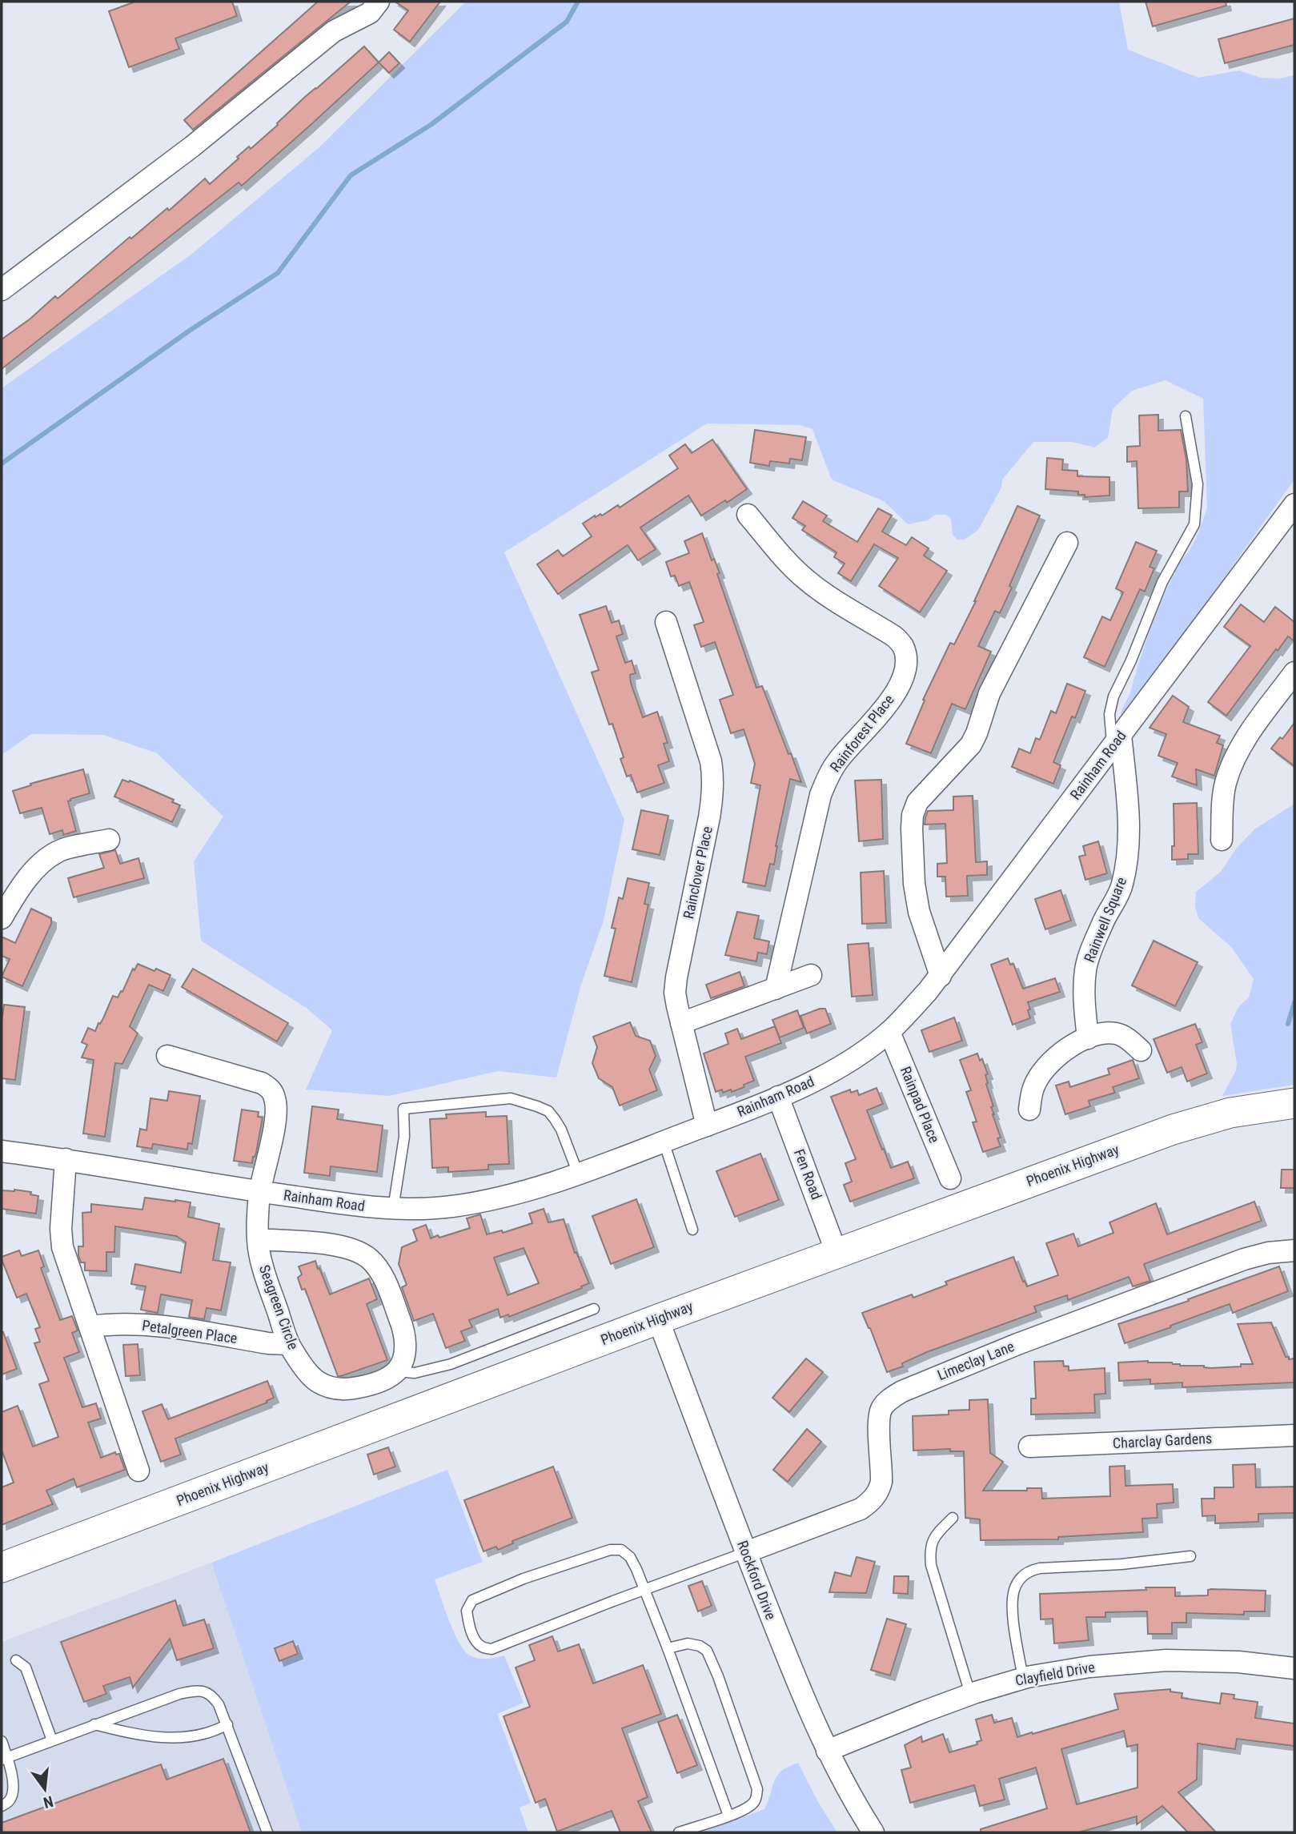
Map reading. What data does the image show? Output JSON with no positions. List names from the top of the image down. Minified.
{"streets":{"main road":["Phoenix Highway"],"street":["Rainforest Place","Rainham Road","Rainclover Place","Rainwell Square","Rainpad Place","Fen Road","Seagreen Circle","Petalgreen Place","Limeclay Lane","Charclay Gardens","Rockford Drive","Clayfield Drive"]},"crossings":[["Rainham Road","Rainclover Place"],["Rainham Road","Rainwell Square"],["Rainham Road","Rainpad Place"],["Rainham Road","Fen Road"],["Rainham Road","Seagreen Circle"],["Phoenix Highway","Fen Road"],["Phoenix Highway","Rockford Drive"],["Seagreen Circle","Petalgreen Place"],["Limeclay Lane","Rockford Drive"],["Rockford Drive","Clayfield Drive"]],"north":"bottom"}
